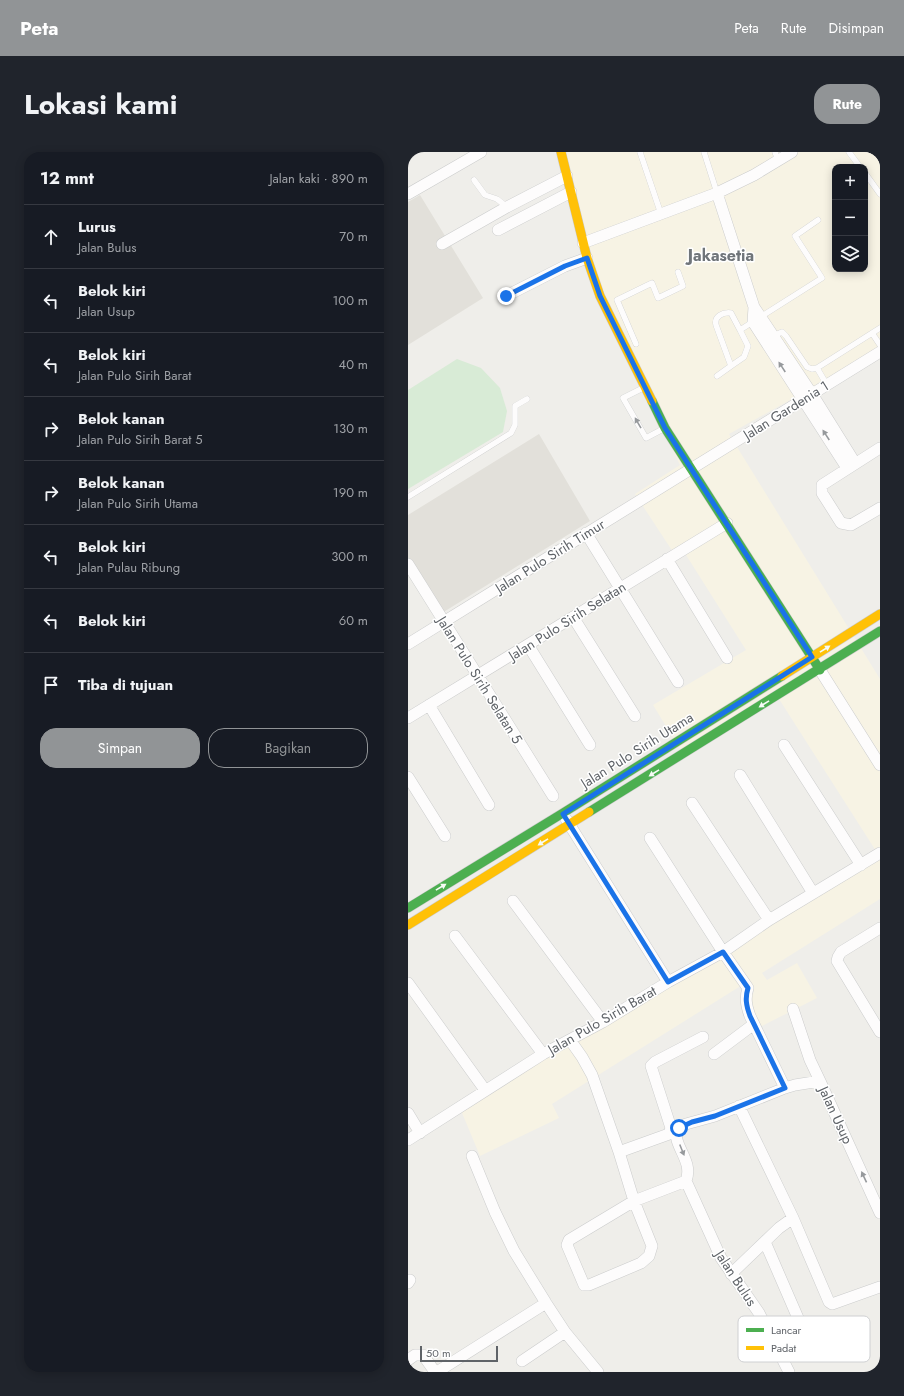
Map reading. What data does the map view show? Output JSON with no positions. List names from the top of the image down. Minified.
{"streets":{"main road":["Jalan Pulo Sirih Utama"],"street":["Jalan Gardenia 1","Jalan Pulo Sirih Timur","Jalan Pulo Sirih Selatan","Jalan Pulo Sirih Selatan 5","Jalan Pulo Sirih Barat","Jalan Usup","Jalan Bulus"]},"crossings":[["Jalan Gardenia 1","Jalan Pulo Sirih Timur"],["Jalan Pulo Sirih Timur","Jalan Pulo Sirih Selatan 5"],["Jalan Pulo Sirih Selatan","Jalan Pulo Sirih Selatan 5"],["Jalan Usup","Jalan Bulus"]],"districts":["Jakasetia"],"legend":["Lancar","Padat"],"scale_bar":"50 m","page":{"header":"Peta","nav":["Peta","Rute","Disimpan"],"title":"Lokasi kami","buttons":["Rute",["Simpan","Bagikan"]],"heading":["12 mnt","Jalan kaki · 890 m"],"map_buttons":["+","−"],"list":[["Lurus","Jalan Bulus","70 m"],["Belok kiri","Jalan Usup","100 m"],["Belok kiri","Jalan Pulo Sirih Barat","40 m"],["Belok kanan","Jalan Pulo Sirih Barat 5","130 m"],["Belok kanan","Jalan Pulo Sirih Utama","190 m"],["Belok kiri","Jalan Pulau Ribung","300 m"],["Belok kiri","60 m"],"Tiba di tujuan"],"scale":"50 m"}}
